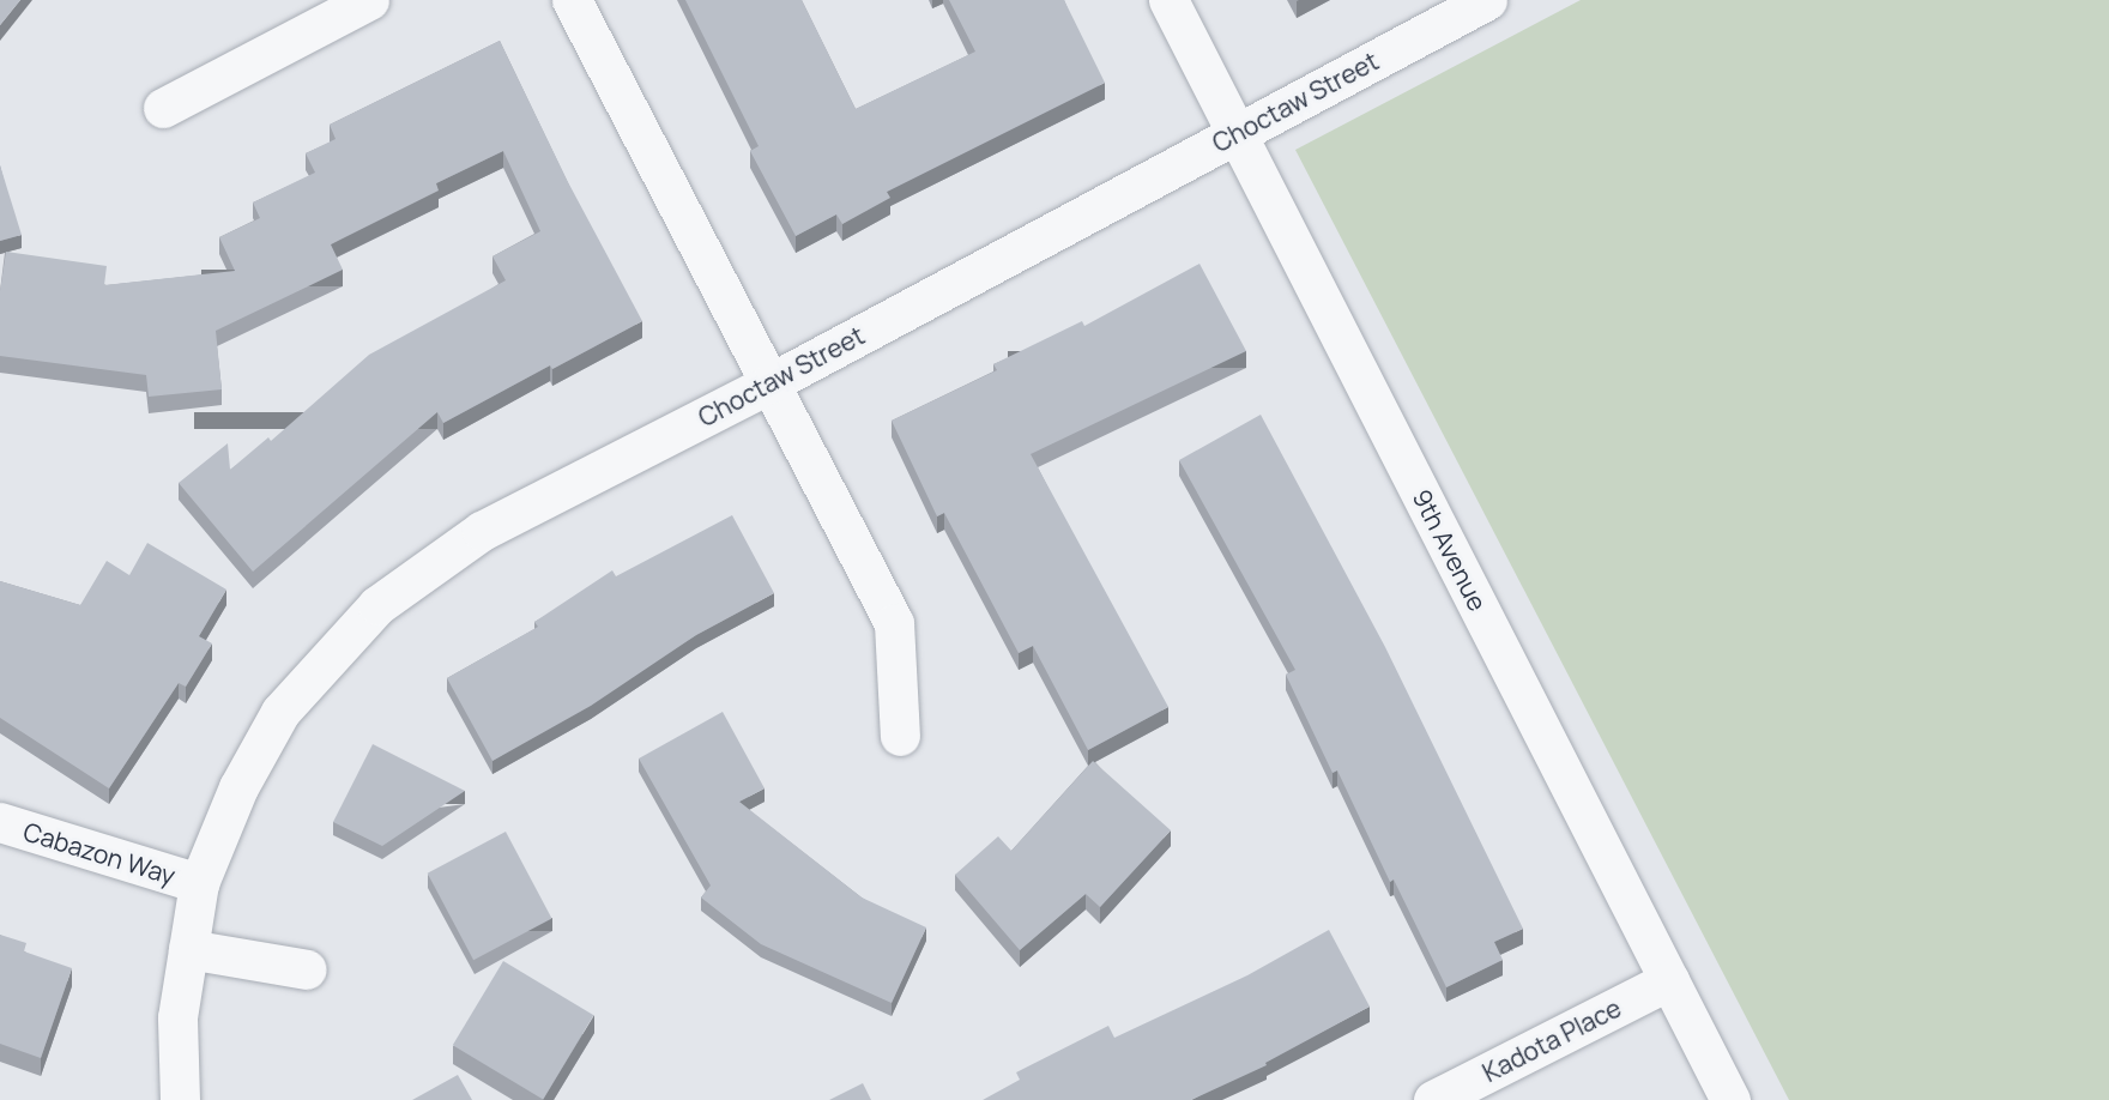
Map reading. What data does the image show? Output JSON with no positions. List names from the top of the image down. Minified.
{"streets":{"street":["Choctaw Street","9th Avenue","Cabazon Way","Kadota Place"]},"crossings":[["Choctaw Street","9th Avenue"],["Choctaw Street","Cabazon Way"],["9th Avenue","Kadota Place"]]}
